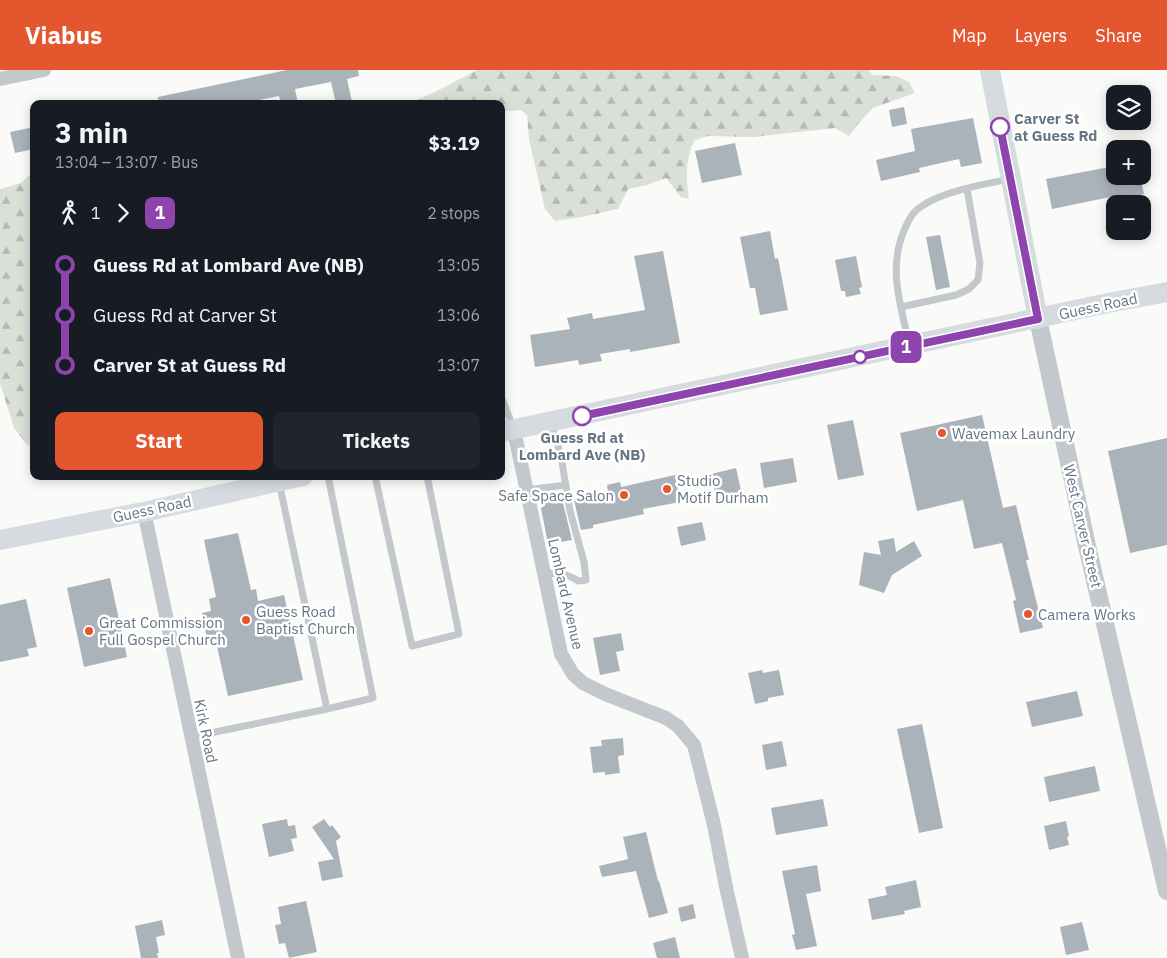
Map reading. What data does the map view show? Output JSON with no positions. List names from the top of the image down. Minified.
{"streets":{"main road":["Guess Road","West Carver Street"],"street":["Lombard Avenue","Kirk Road"]},"crossings":[["Guess Road","West Carver Street"],["Guess Road","Lombard Avenue"],["Guess Road","Kirk Road"]],"places":["Carver St at Guess Rd","Guess Rd at Lombard Ave (NB)","Wavemax Laundry","Studio Motif Durham","Safe Space Salon","Camera Works","Guess Road Baptist Church","Great Commission Full Gospel Church"],"lines":["bus line 1"],"page":{"header":"Viabus","nav":["Map","Layers","Share"],"on_map":"1","map_buttons":["+","−"],"heading":["3 min","13:04 – 13:07 · Bus","$3.19"],"legs":["1","1","2 stops"],"list":[{"name":"Guess Rd at Lombard Ave (NB)","value":"13:05"},{"name":"Guess Rd at Carver St","value":"13:06"},{"name":"Carver St at Guess Rd","value":"13:07"}],"buttons":["Start","Tickets"]}}
